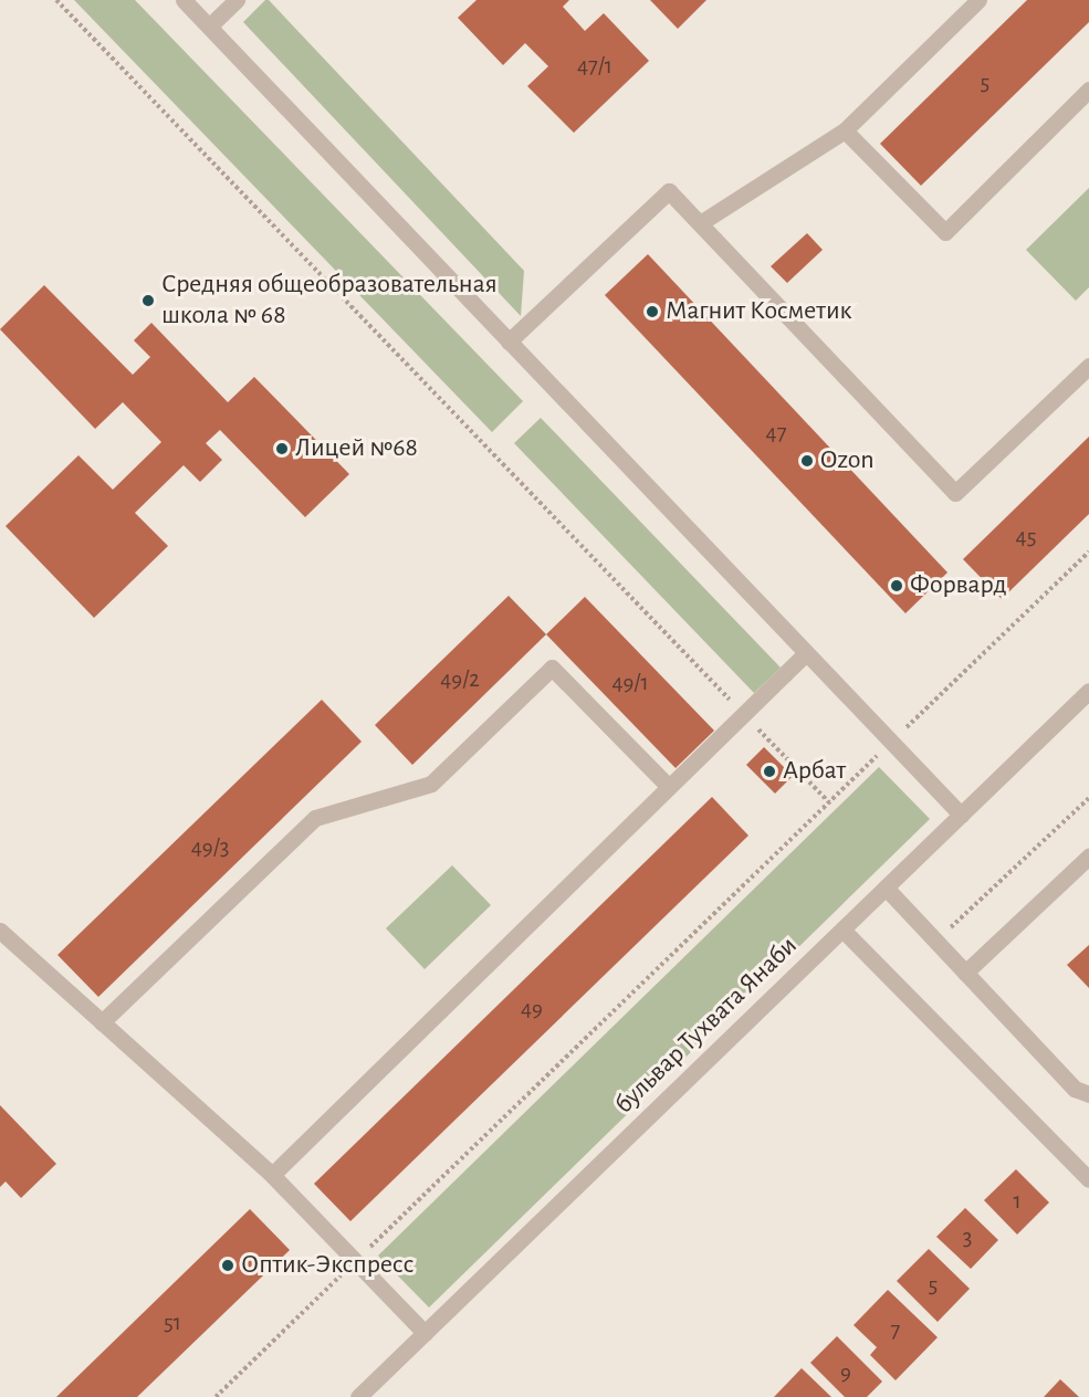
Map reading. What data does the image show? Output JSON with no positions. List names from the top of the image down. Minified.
{"streets":{"street":["бульвар Тухвата Янаби"]},"places":["Средняя общеобразовательная школа № 68","Магнит Косметик","Лицей №68","Ozon","Форвард","Арбат","Оптик-Экспресс"],"house_numbers":["47/1","5","47","45","49/2","49/1","49/3","49","1","3","5","51","7","9"]}
